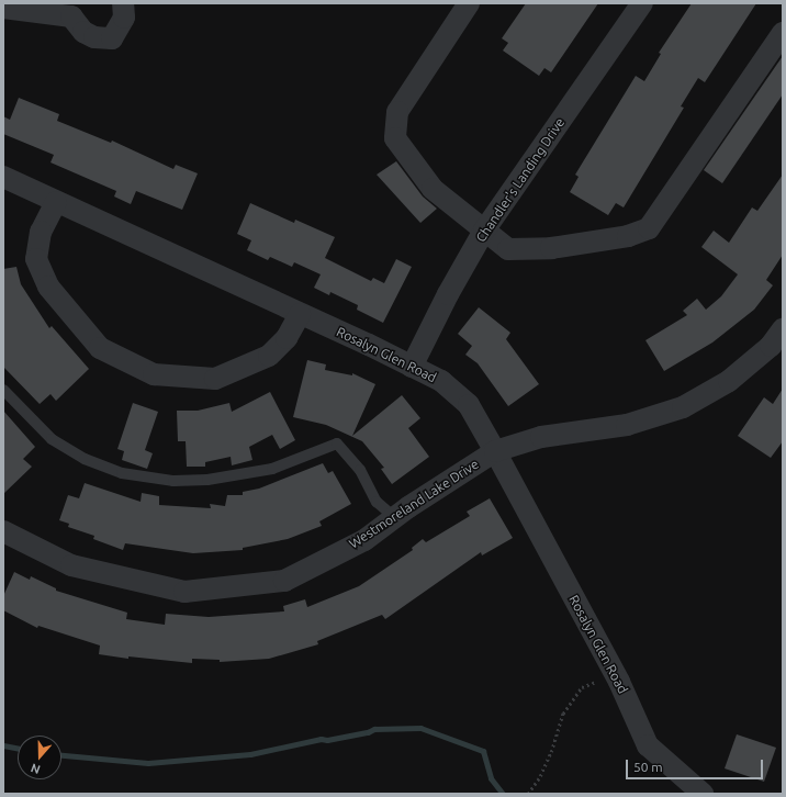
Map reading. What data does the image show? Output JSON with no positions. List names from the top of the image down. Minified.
{"streets":{"street":["Chandler's Landing Drive","Rosalyn Glen Road","Westmoreland Lake Drive"]},"crossings":[["Chandler's Landing Drive","Rosalyn Glen Road"],["Rosalyn Glen Road","Westmoreland Lake Drive"]],"scale_bar":"50 m","north":"bottom"}
